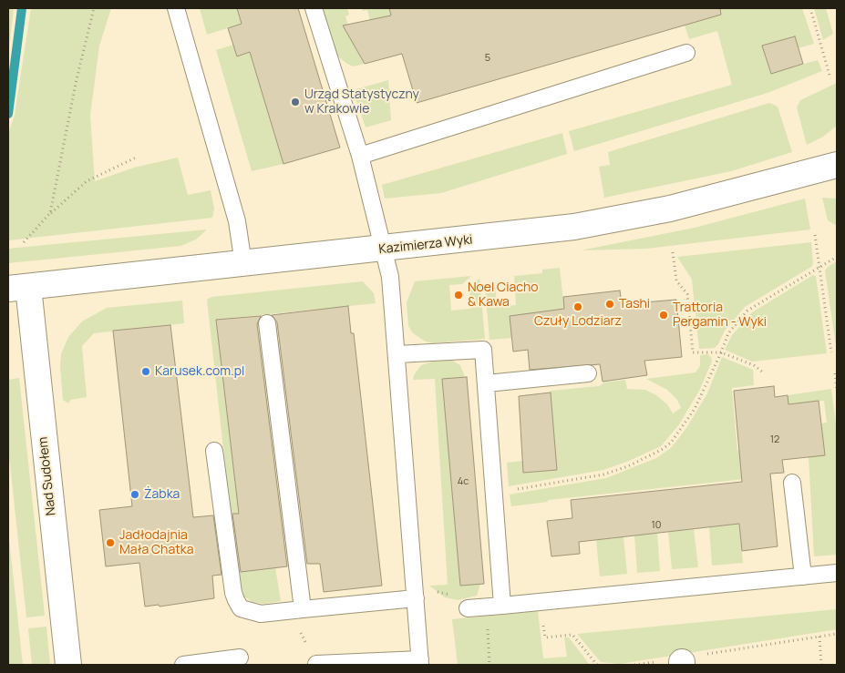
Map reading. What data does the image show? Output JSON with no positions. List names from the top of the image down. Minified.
{"streets":{"street":["Kazimierza Wyki","Nad Sudołem"]},"crossings":[["Kazimierza Wyki","Nad Sudołem"]],"places":["Urząd Statystyczny w Krakowie","Noel Ciacho & Kawa","Tashi","Czuły Lodziarz","Trattoria Pergamin - Wyki","Karusek.com.pl","Żabka","Jadłodajnia Mała Chatka"],"house_numbers":["5","12","4c","10"]}
